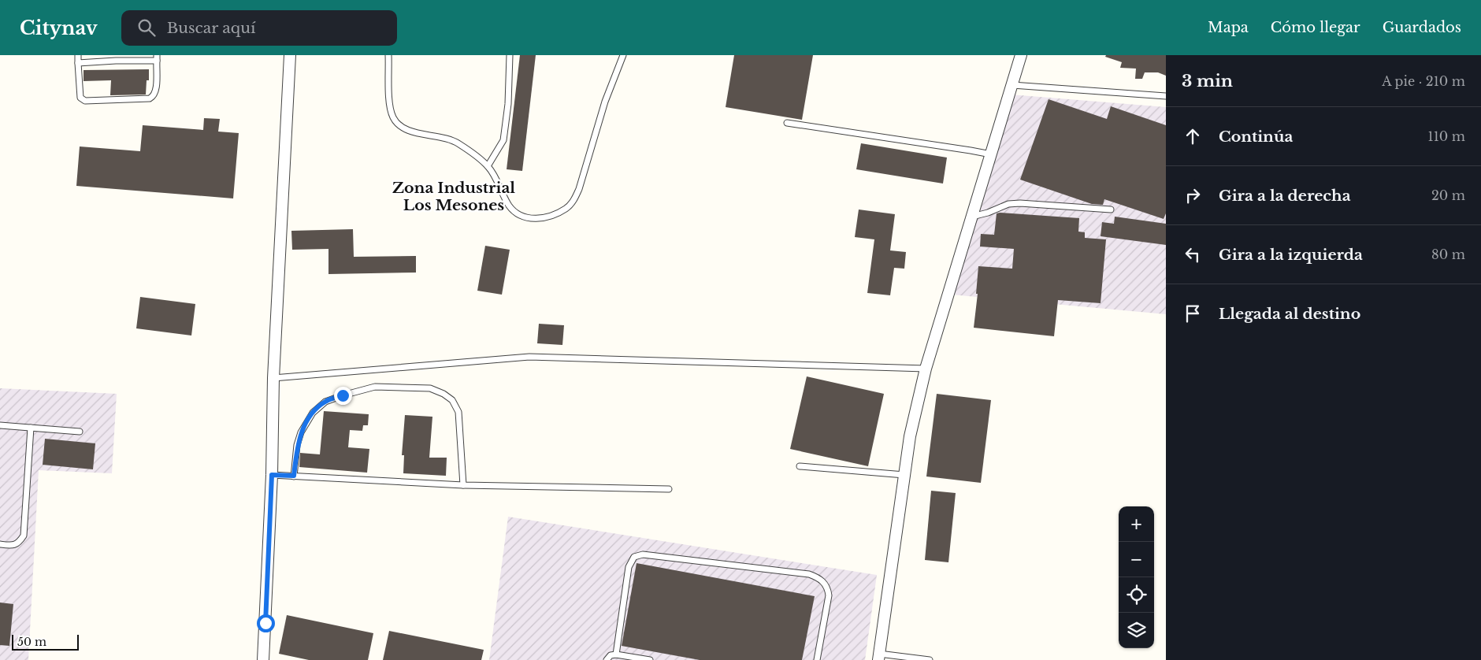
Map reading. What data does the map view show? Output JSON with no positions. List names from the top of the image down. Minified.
{"districts":["Zona Industrial Los Mesones"],"scale_bar":"50 m","page":{"header":"Citynav","search":"Buscar aquí","nav":["Mapa","Cómo llegar","Guardados"],"heading":["3 min","A pie · 210 m"],"list":[["Continúa","110 m"],["Gira a la derecha","20 m"],["Gira a la izquierda","80 m"],"Llegada al destino"],"map_buttons":["+","−"],"scale":"50 m"}}
